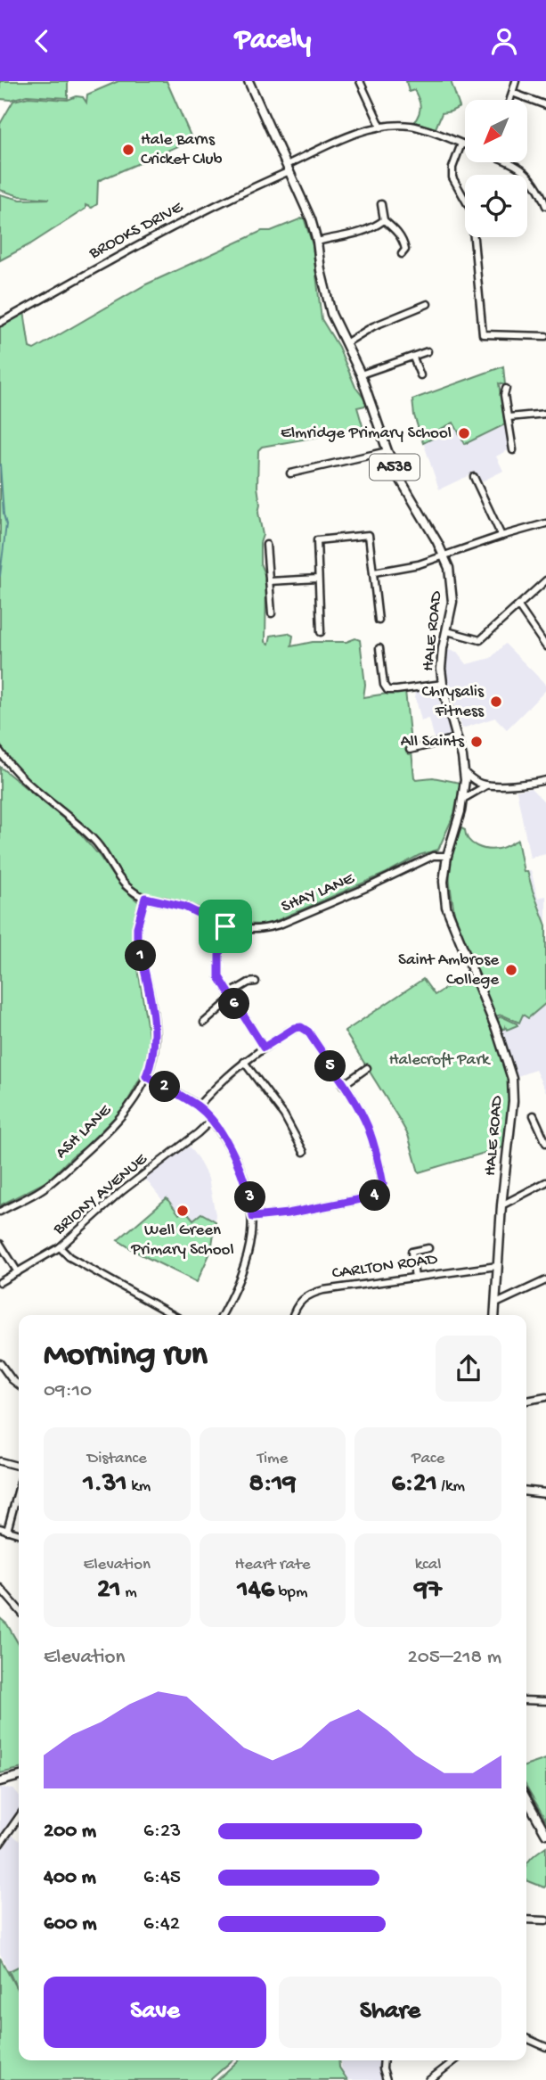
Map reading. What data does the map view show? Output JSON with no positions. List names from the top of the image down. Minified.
{"streets":{"main road":["A538","HALE ROAD"],"street":["BROOKS DRIVE","SHAY LANE","ASH LANE","BRIONY AVENUE","CARLTON ROAD"]},"crossings":[["BROOKS DRIVE","HALE ROAD"],["HALE ROAD","SHAY LANE"],["HALE ROAD","CARLTON ROAD"],["SHAY LANE","ASH LANE"]],"parks":["Halecroft Park"],"places":["Hale Barns Cricket Club","Elmridge Primary School","Chrysalis Fitness","All Saints","Saint Ambrose College","Well Green Primary School"],"north":"bottom left","page":{"header":"Pacely","pins":["1","6","5","2","4","3"],"heading":["Morning run","09:10"],"stats":[["Distance","1.31 km"],["Time","8:19"],["Pace","6:21 /km"],["Elevation","21 m"],["Heart rate","146 bpm"],["kcal","97"]],"chart":["Elevation","205–218 m"],"list":[{"name":"200 m","note":"6:23"},{"name":"400 m","note":"6:45"},{"name":"600 m","note":"6:42"}],"buttons":["Save","Share"]}}
